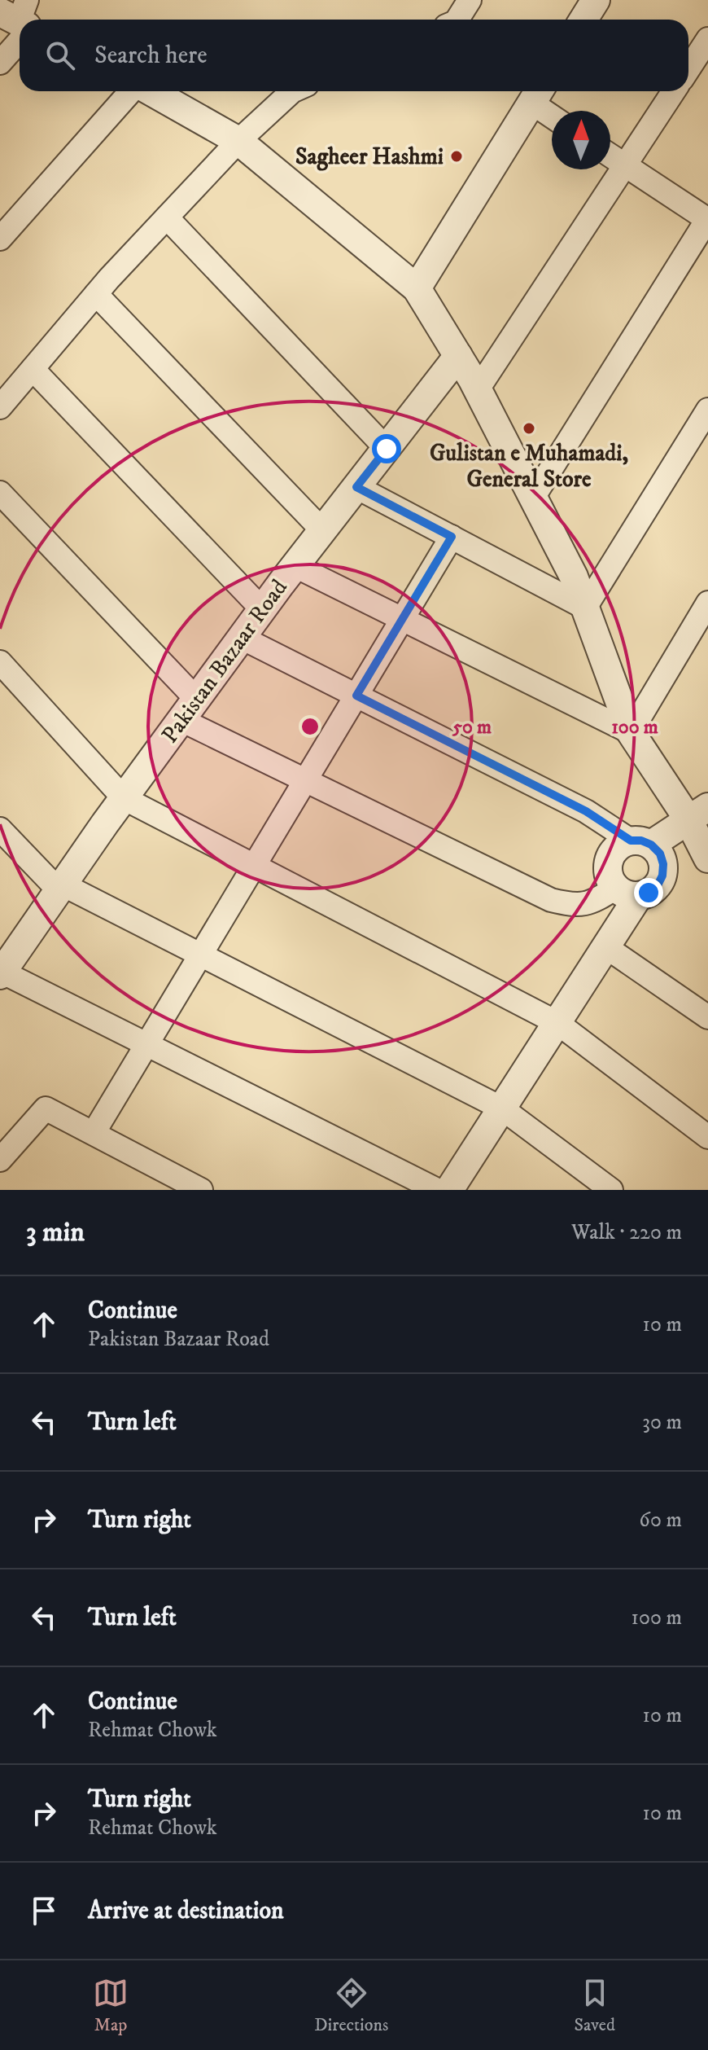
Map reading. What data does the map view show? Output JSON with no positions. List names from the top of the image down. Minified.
{"streets":{"street":["Pakistan Bazaar Road"]},"places":["Sagheer Hashmi","Gulistan e Muhamadi, General Store"],"north":"top","page":{"search":"Search here","heading":["3 min","Walk · 220 m"],"list":[["Continue","Pakistan Bazaar Road","10 m"],["Turn left","30 m"],["Turn right","60 m"],["Turn left","100 m"],["Continue","Rehmat Chowk","10 m"],["Turn right","Rehmat Chowk","10 m"],"Arrive at destination"],"nav":["Map","Directions","Saved"]},"rings":["50 m","100 m"]}
